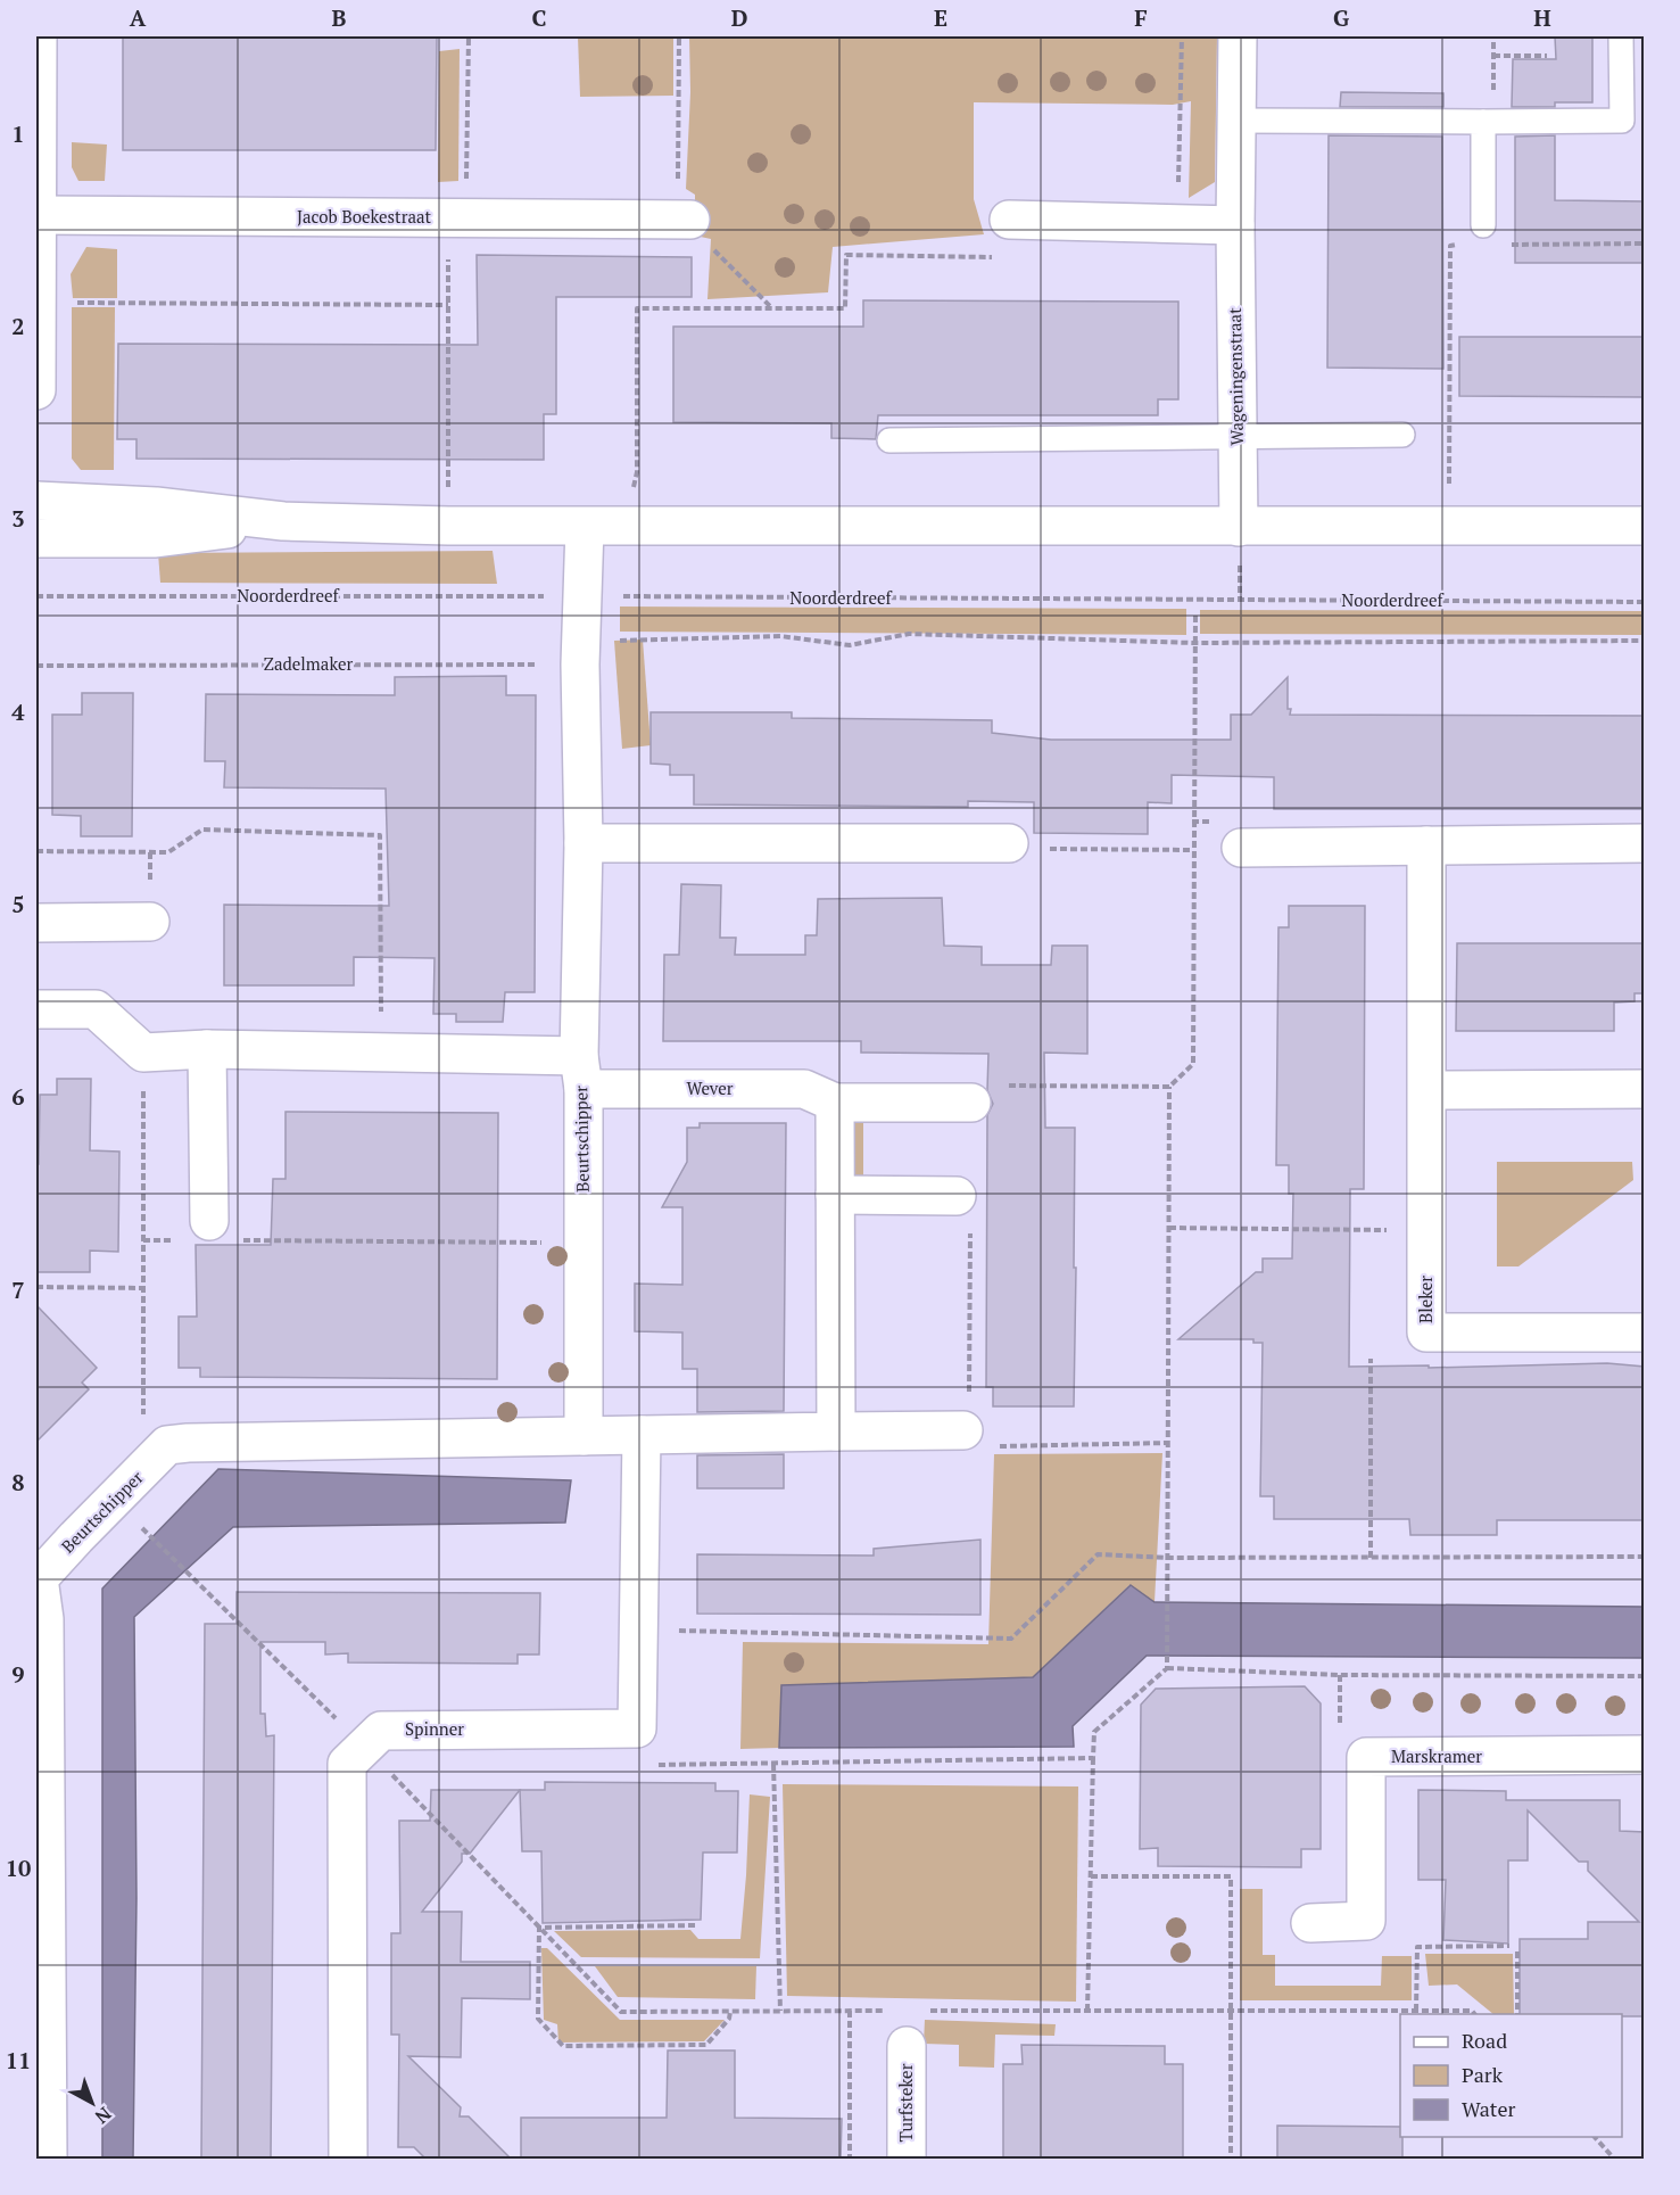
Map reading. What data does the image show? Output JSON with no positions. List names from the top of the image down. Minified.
{"streets":{"street":["Jacob Boekestraat","Wageningenstraat","Wever","Beurtschipper","Bleker","Spinner","Marskramer","Turfsteker"],"path":["Noorderdreef","Zadelmaker"]},"crossings":[["Noorderdreef","Beurtschipper"],["Zadelmaker","Beurtschipper"],["Wever","Beurtschipper"]],"legend":["Road","Park","Water"],"north":"bottom right","grid":{"columns":["A","B","C","D","E","F","G","H"],"rows":["1","2","3","4","5","6","7","8","9","10","11"]}}
